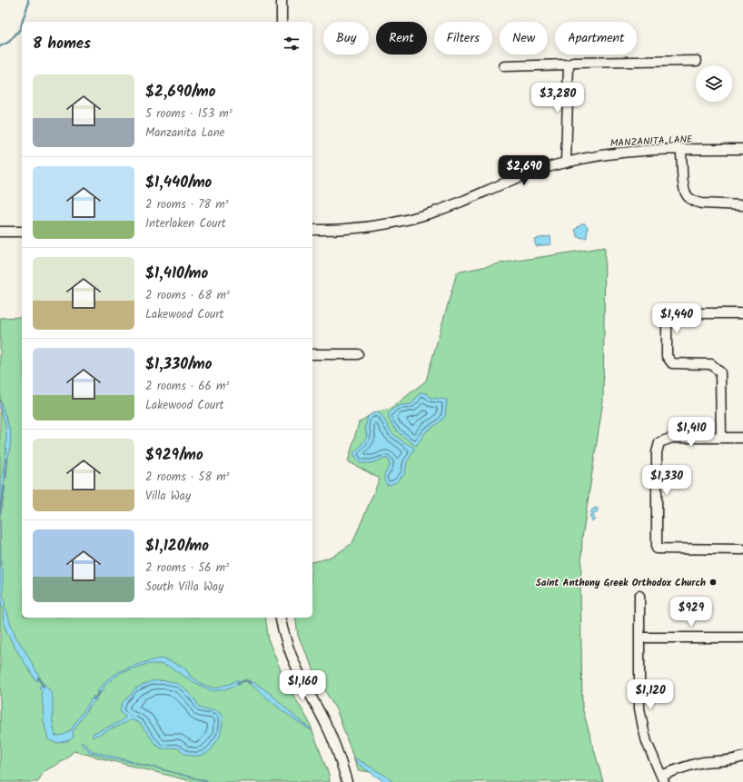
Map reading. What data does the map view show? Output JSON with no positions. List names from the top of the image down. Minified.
{"streets":{"street":["MANZANITA LANE"]},"places":["Saint Anthony Greek Orthodox Church"],"page":{"chip":["Buy","Rent","Filters","New","Apartment"],"heading":"8 homes","list":[{"name":"$2,690/mo","note":"5 rooms · 153 m² · Manzanita Lane"},{"name":"$1,440/mo","note":"2 rooms · 78 m² · Interlaken Court"},{"name":"$1,410/mo","note":"2 rooms · 68 m² · Lakewood Court"},{"name":"$1,330/mo","note":"2 rooms · 66 m² · Lakewood Court"},{"name":"$929/mo","note":"2 rooms · 58 m² · Villa Way"},{"name":"$1,120/mo","note":"2 rooms · 56 m² · South Villa Way"}],"price":["$3,280","$2,690","$1,440","$1,410","$1,330","$929","$1,160","$1,120"]}}
